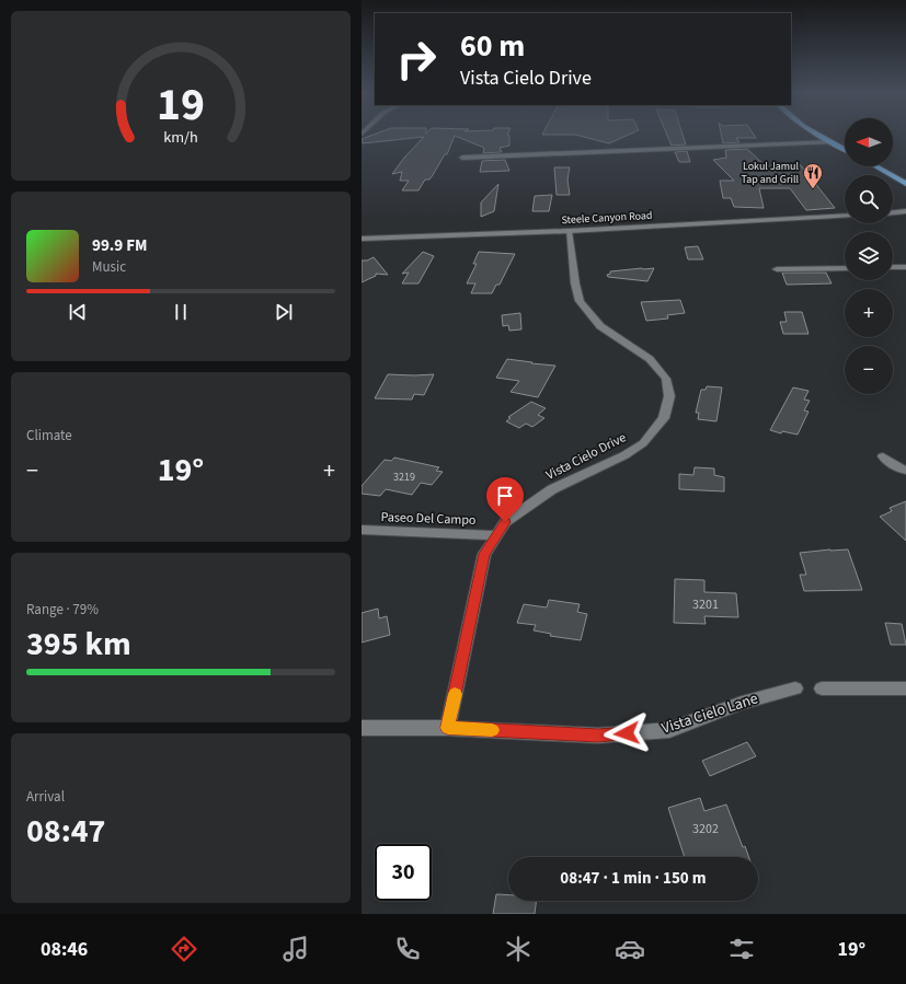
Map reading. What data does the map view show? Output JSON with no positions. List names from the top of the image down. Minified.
{"streets":{"street":["Steele Canyon Road","Vista Cielo Drive","Paseo Del Campo","Vista Cielo Lane"]},"crossings":[["Steele Canyon Road","Vista Cielo Drive"],["Vista Cielo Drive","Paseo Del Campo"],["Vista Cielo Drive","Vista Cielo Lane"]],"places":{"restaurant":["Lokul Jamul Tap and Grill"]},"house_numbers":["3219","3201","3202"],"north":"left","page":{"turn":["60 m","Vista Cielo Drive"],"map_buttons":["+","−"],"song":["99.9 FM","Music"],"tile":["Climate",["Range · 79%","395 km"],["Arrival","08:47"]],"heat":["−","19°","+"],"limit":"30","trip":"08:47 · 1 min · 150 m","tabs":["08:46","19°"],"gauge":["19","km/h"]}}
